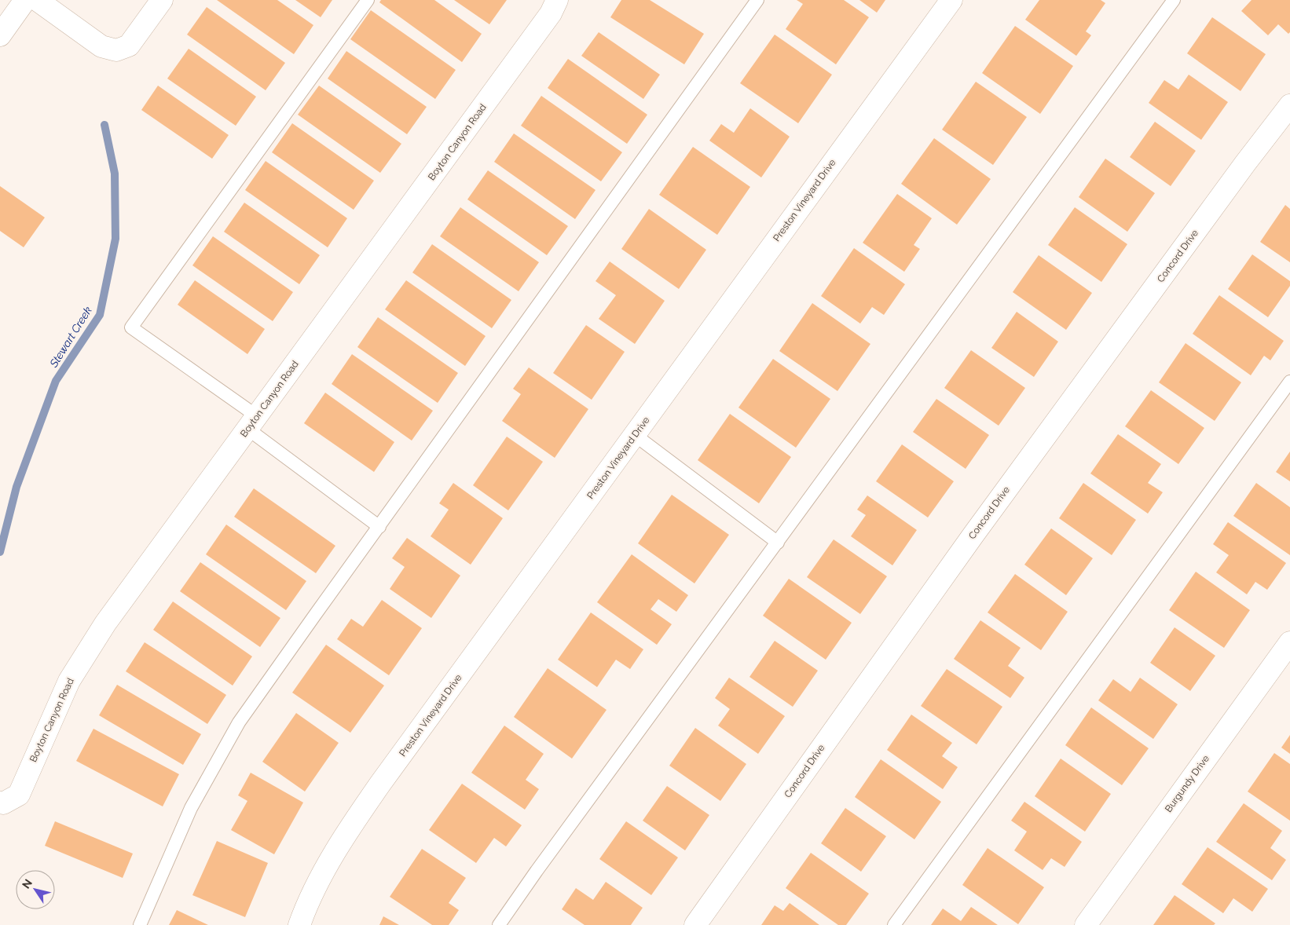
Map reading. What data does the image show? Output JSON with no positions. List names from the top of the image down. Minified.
{"streets":{"street":["Boyton Canyon Road","Preston Vineyard Drive","Concord Drive","Burgundy Drive"]},"water":["Stewart Creek"],"north":"top left"}
